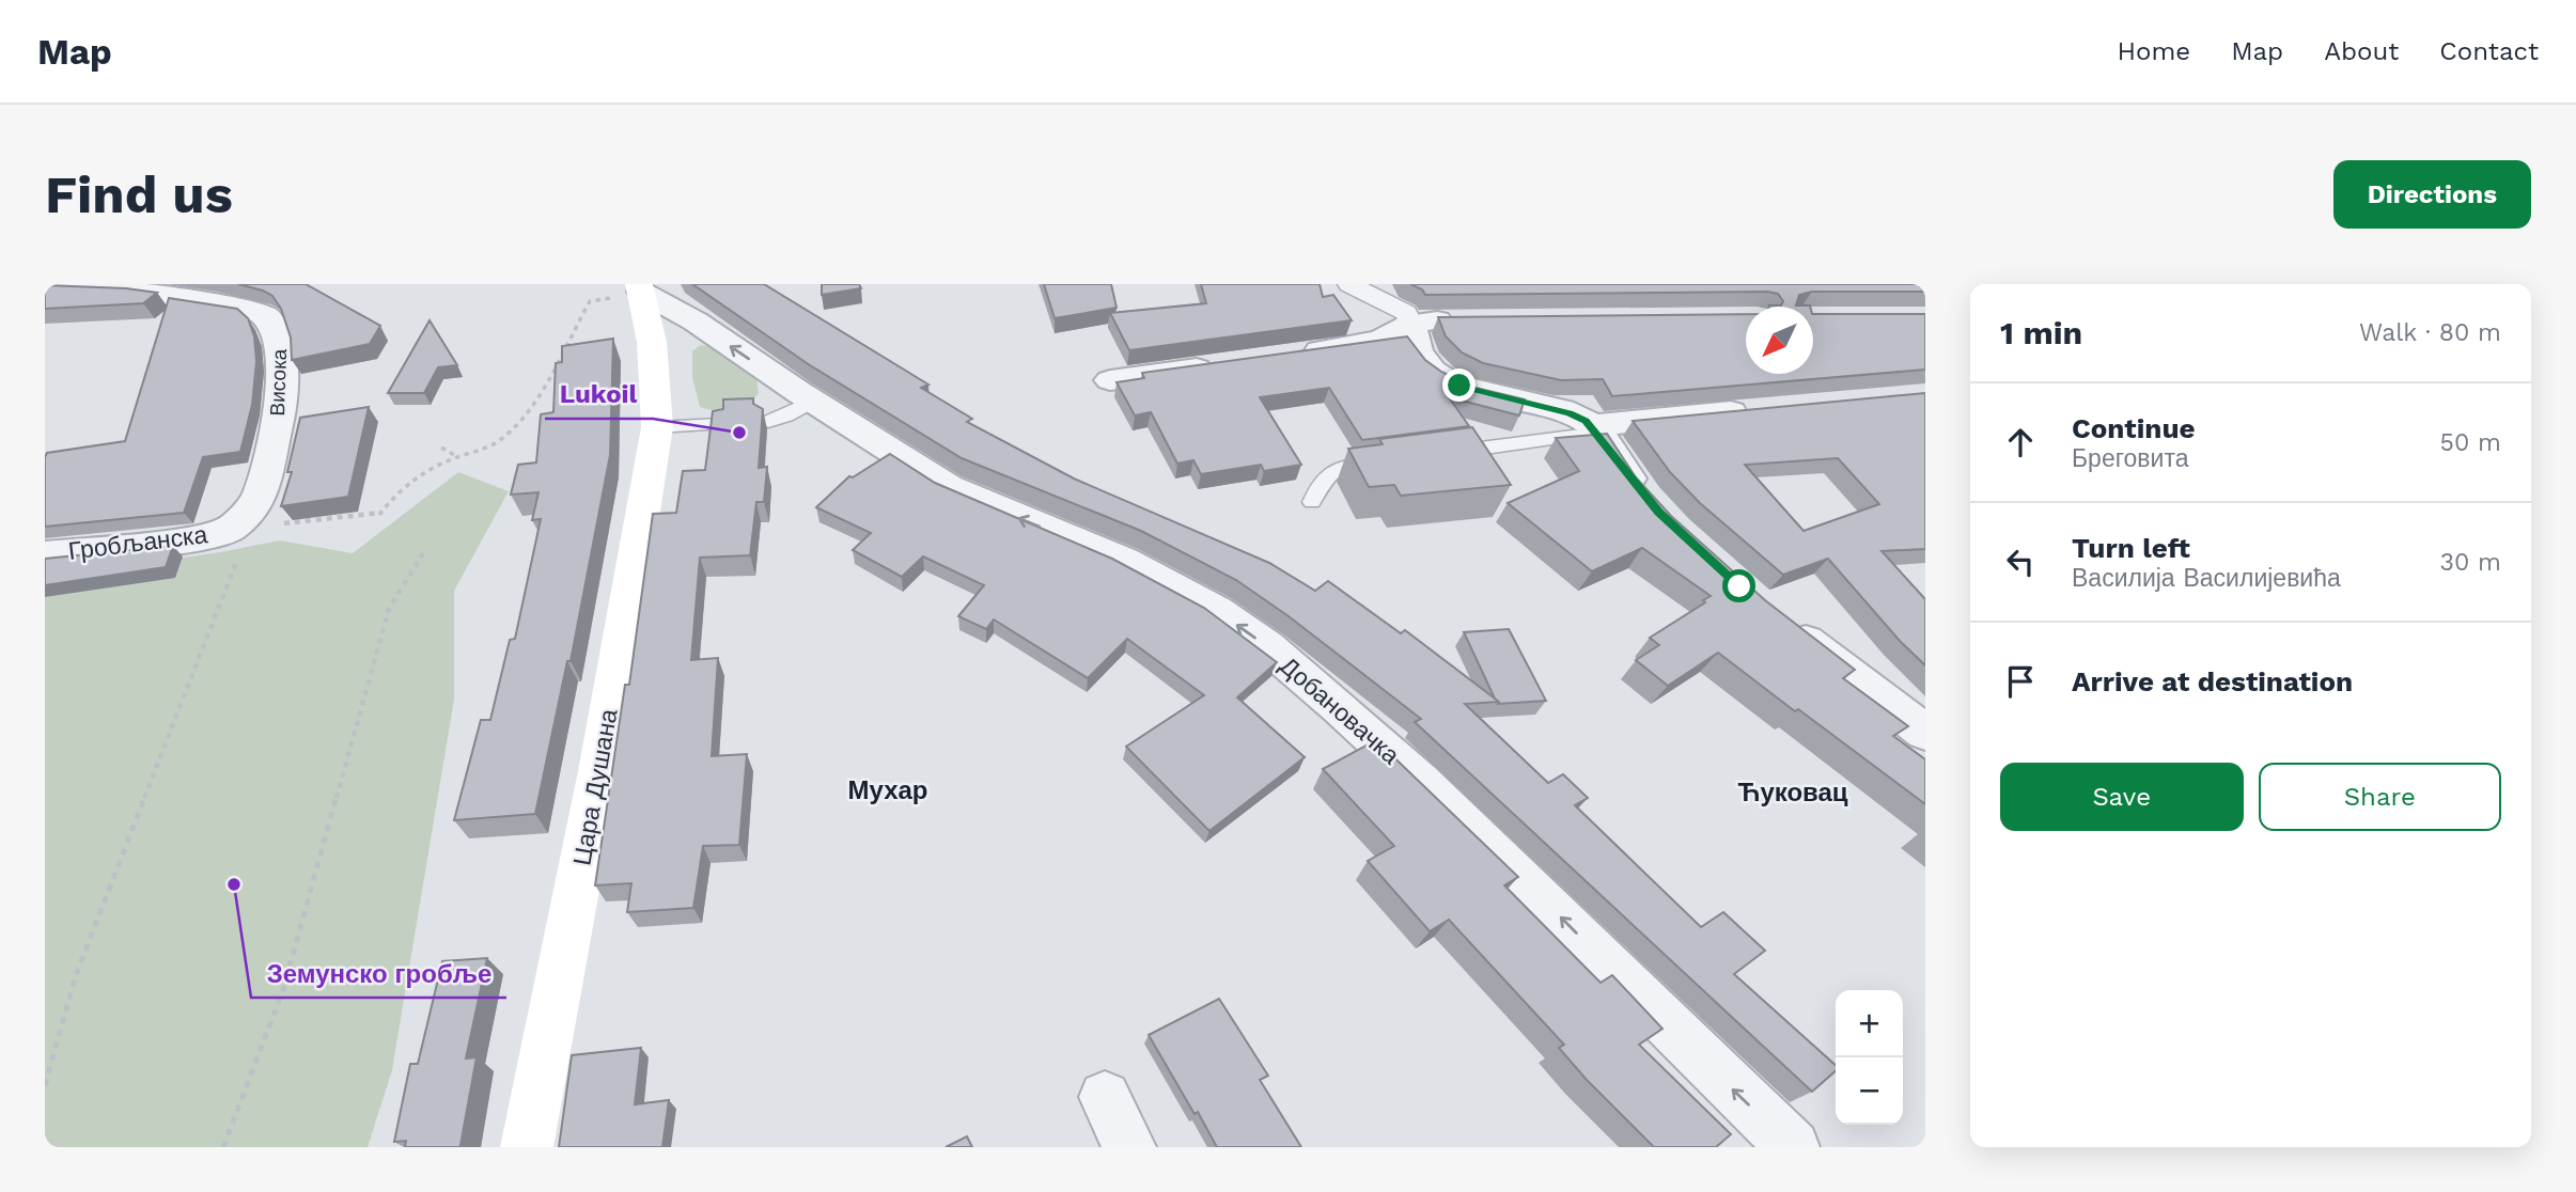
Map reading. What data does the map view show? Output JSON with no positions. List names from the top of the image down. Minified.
{"streets":{"main road":["Цара Душана"],"street":["Висока","Гробљанска","Добановачка"]},"crossings":[["Висока","Гробљанска"],["Добановачка","Цара Душана"]],"one_way":["Добановачка"],"districts":["Мухар","Ћуковац"],"places":["Lukoil","Земунско гробље"],"north":"bottom left","page":{"header":"Map","nav":["Home","Map","About","Contact"],"buttons":["Directions",["Save","Share"]],"title":"Find us","heading":["1 min","Walk · 80 m"],"list":[["Continue","Бреговита","50 m"],["Turn left","Василија Василијевића","30 m"],"Arrive at destination"],"map_buttons":["+","−"]}}
